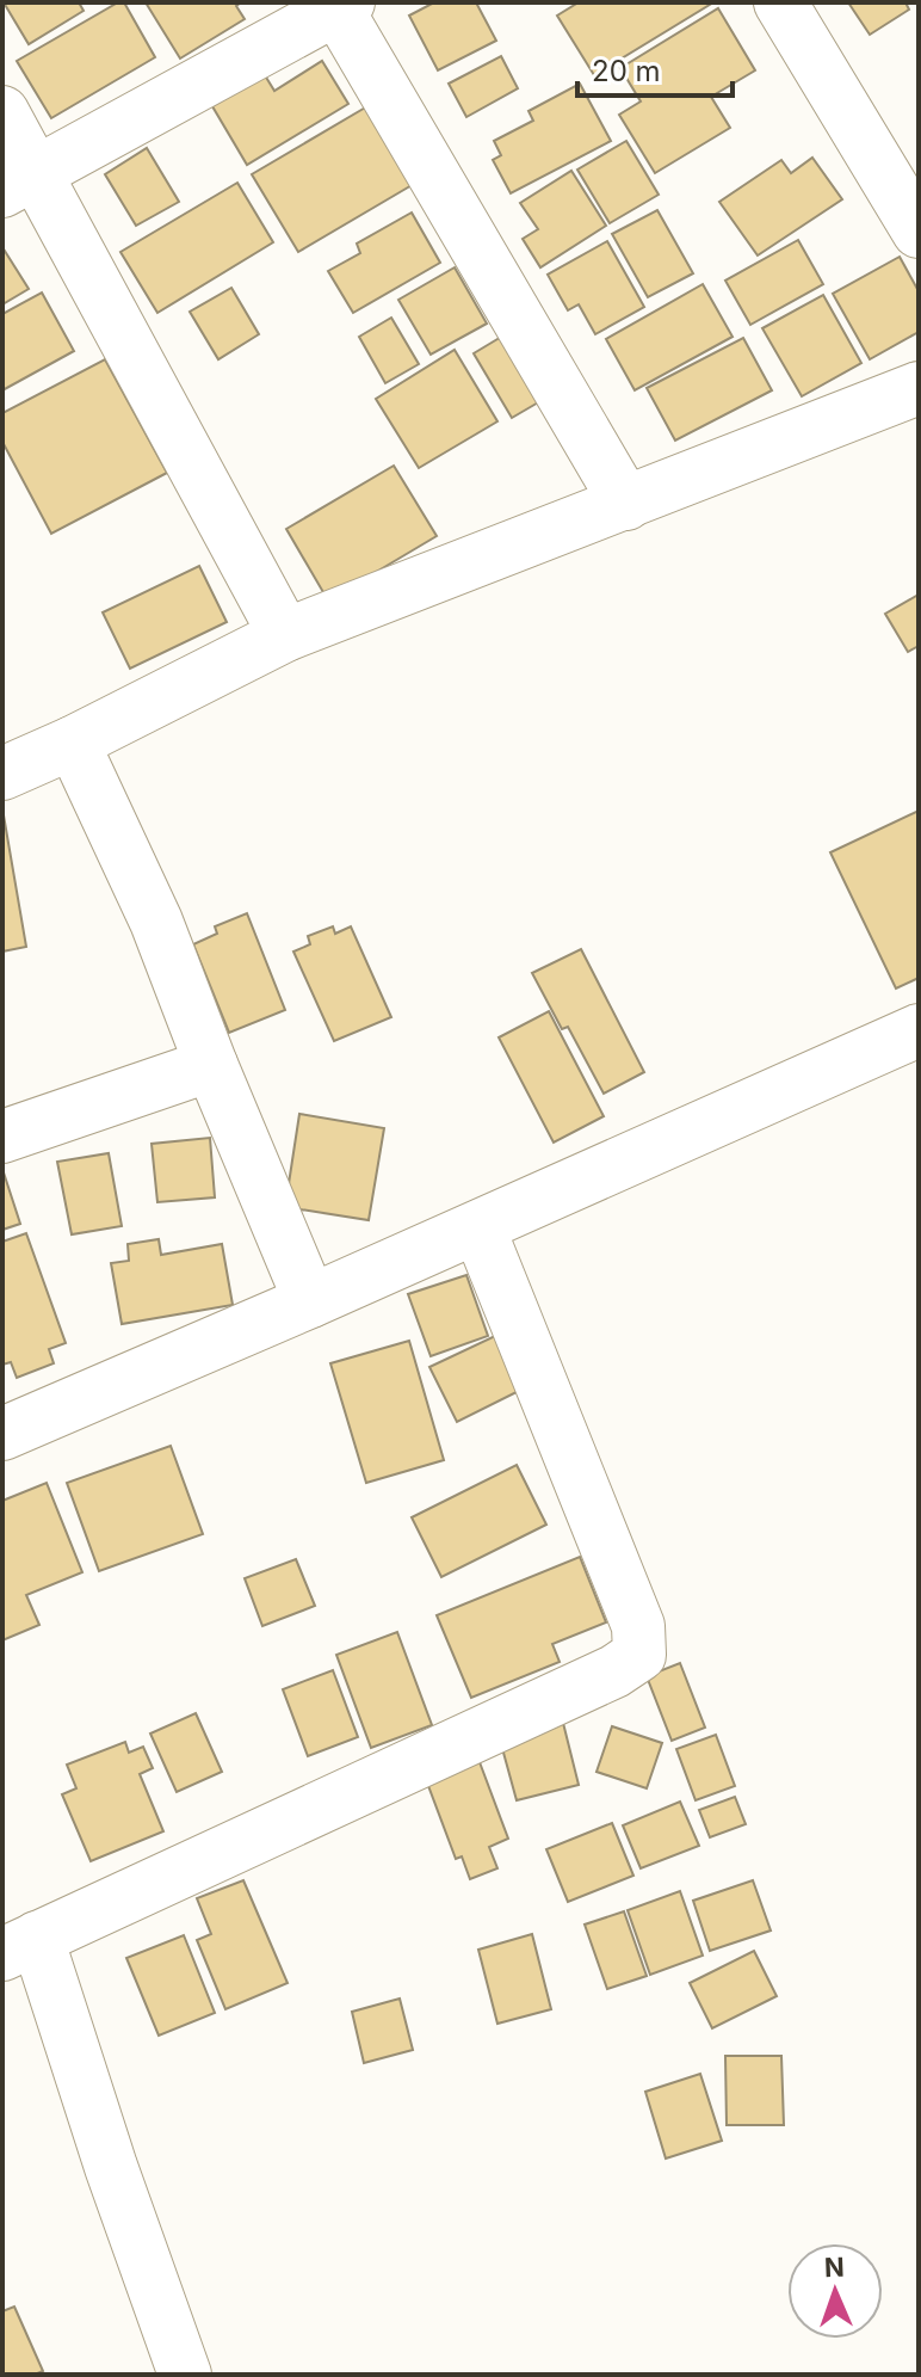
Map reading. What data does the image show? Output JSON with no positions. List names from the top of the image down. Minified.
{"scale_bar":"20 m","north":"top"}
